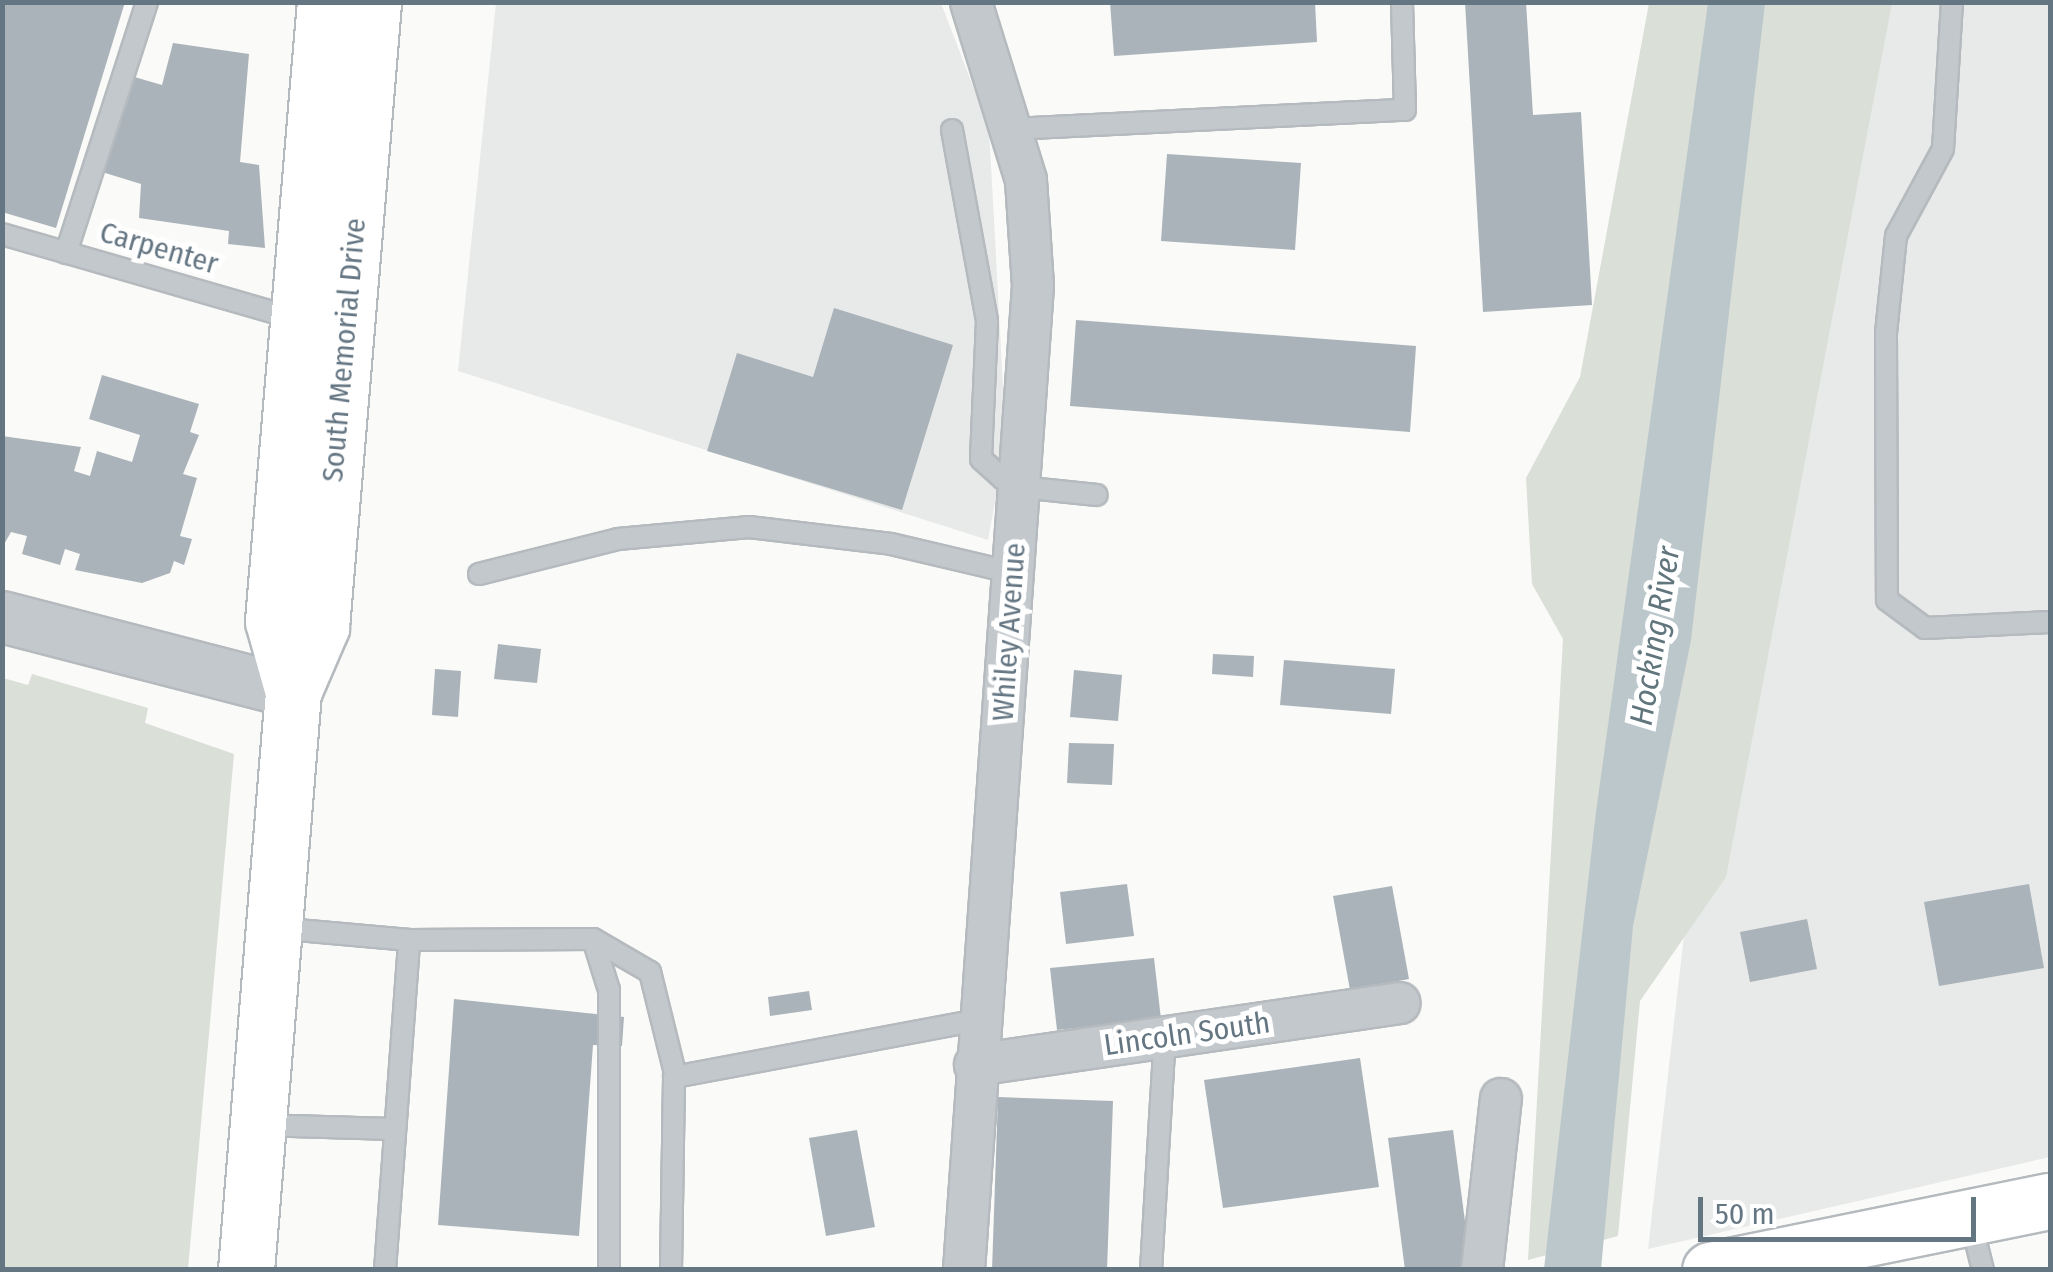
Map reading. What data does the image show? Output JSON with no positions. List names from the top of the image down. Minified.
{"streets":{"main road":["South Memorial Drive"],"street":["Whiley Avenue","Lincoln South"],"lane":["Carpenter"]},"crossings":[["Carpenter","South Memorial Drive"],["Whiley Avenue","Lincoln South"]],"water":["Hocking River"],"scale_bar":"50 m"}
